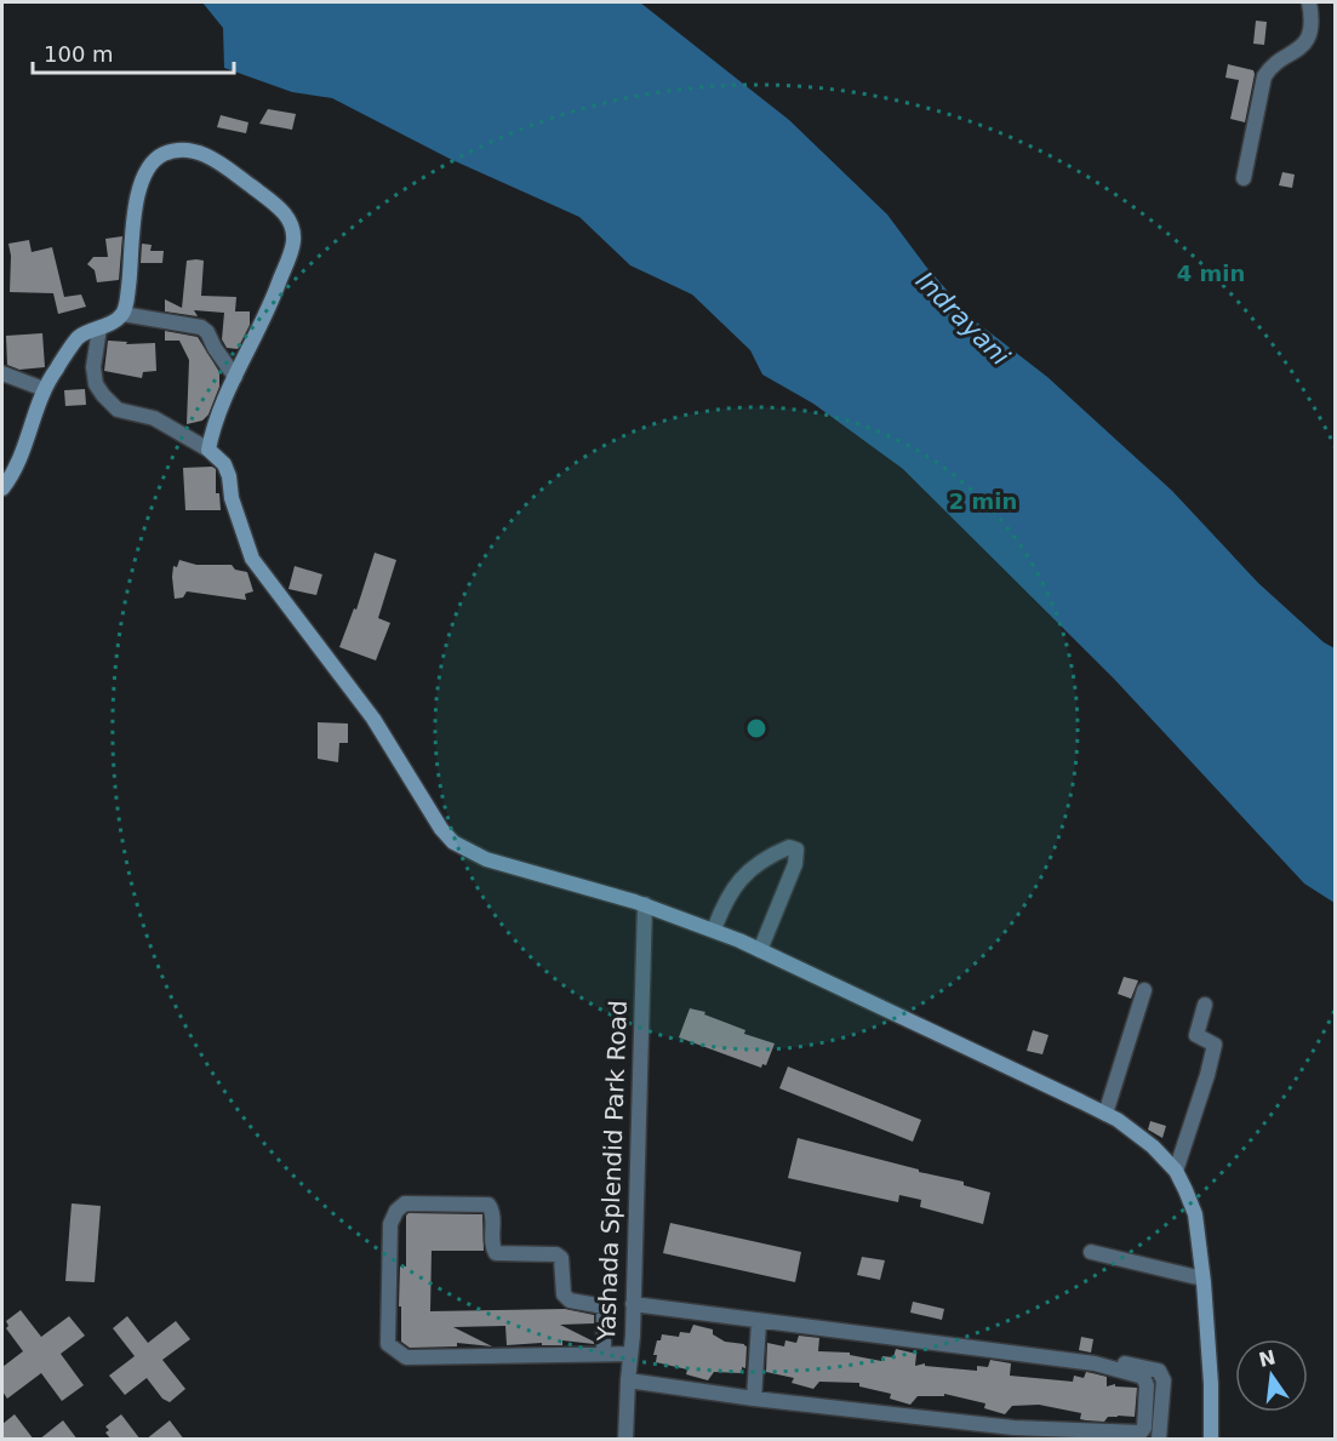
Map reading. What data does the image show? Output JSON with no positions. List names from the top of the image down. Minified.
{"streets":{"street":["Yashada Splendid Park Road"]},"water":["Indrayani"],"scale_bar":"100 m","north":"top","rings":["4 min","2 min"]}
